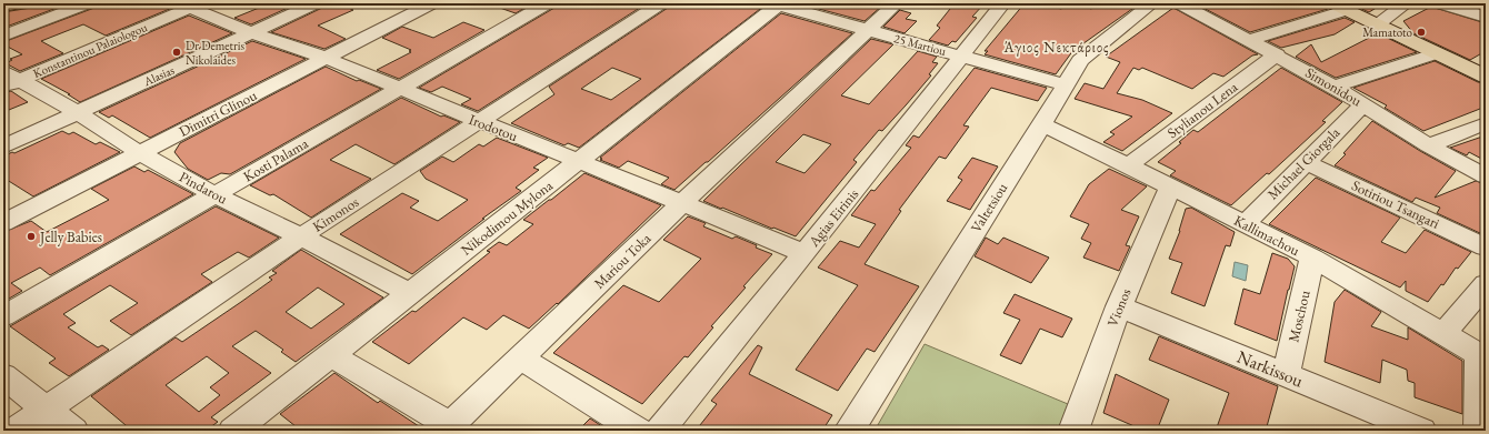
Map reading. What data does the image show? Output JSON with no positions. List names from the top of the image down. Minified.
{"streets":{"street":["25 Martiou","Konstantinou Palaiologou","Alasias","Simonidou","Stylianou Lena","Dimitri Glinou","Irodotou","Kosti Palama","Michael Giorgala","Pindarou","Sotiriou Tsangari","Valtetsiou","Kimonos","Nikodimou Mylona","Agias Eirinis","Kallimachou","Mariou Toka","Vionos","Moschou","Narkissou"]},"crossings":[["25 Martiou","Valtetsiou"],["25 Martiou","Nikodimou Mylona"],["25 Martiou","Agias Eirinis"],["25 Martiou","Mariou Toka"],["Konstantinou Palaiologou","Irodotou"],["Konstantinou Palaiologou","Pindarou"],["Alasias","Irodotou"],["Alasias","Pindarou"],["Simonidou","Stylianou Lena"],["Simonidou","Michael Giorgala"],["Stylianou Lena","Kallimachou"],["Dimitri Glinou","Irodotou"],["Dimitri Glinou","Pindarou"],["Irodotou","Kosti Palama"],["Irodotou","Kimonos"],["Irodotou","Nikodimou Mylona"],["Irodotou","Agias Eirinis"],["Irodotou","Mariou Toka"],["Kosti Palama","Pindarou"],["Michael Giorgala","Sotiriou Tsangari"],["Michael Giorgala","Kallimachou"],["Pindarou","Kimonos"],["Pindarou","Nikodimou Mylona"],["Valtetsiou","Kallimachou"],["Nikodimou Mylona","Mariou Toka"],["Kallimachou","Vionos"],["Kallimachou","Moschou"],["Vionos","Narkissou"],["Moschou","Narkissou"]],"districts":["Άγιος Νεκτάριος"],"places":["Mamatoto","Dr Demetris Nikolaides","Jelly Babies"]}
